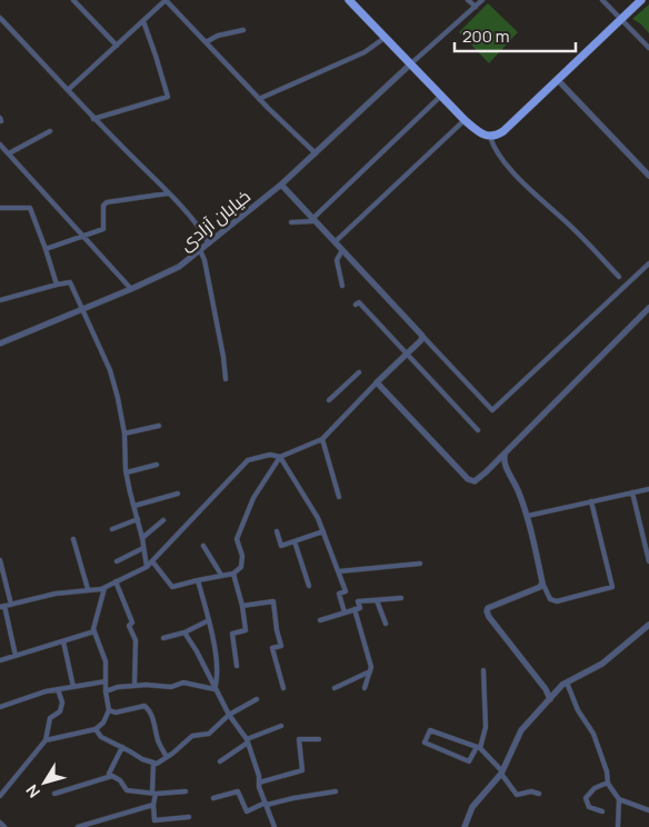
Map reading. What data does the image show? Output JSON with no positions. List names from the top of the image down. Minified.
{"streets":{"street":["خیابان آزادی"]},"scale_bar":"200 m","north":"bottom left"}
